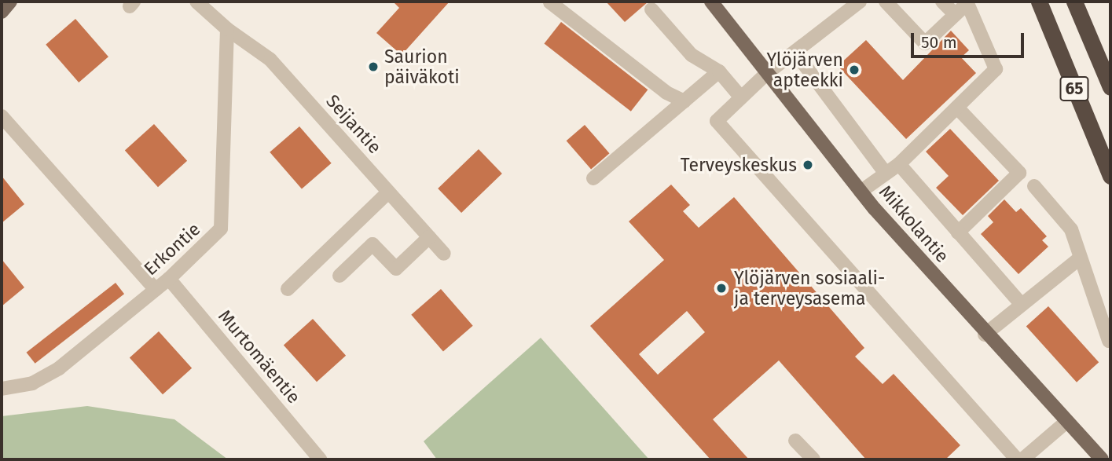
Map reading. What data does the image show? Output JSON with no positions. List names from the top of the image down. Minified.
{"streets":{"highway":["65"],"main road":["Mikkolantie"],"street":["Seijantie","Erkontie","Murtomäentie"]},"crossings":[["Seijantie","Erkontie"],["Erkontie","Murtomäentie"]],"places":["Saurion päiväkoti","Ylöjärven apteekki","Terveyskeskus","Ylöjärven sosiaali- ja terveysasema"],"scale_bar":"50 m"}
